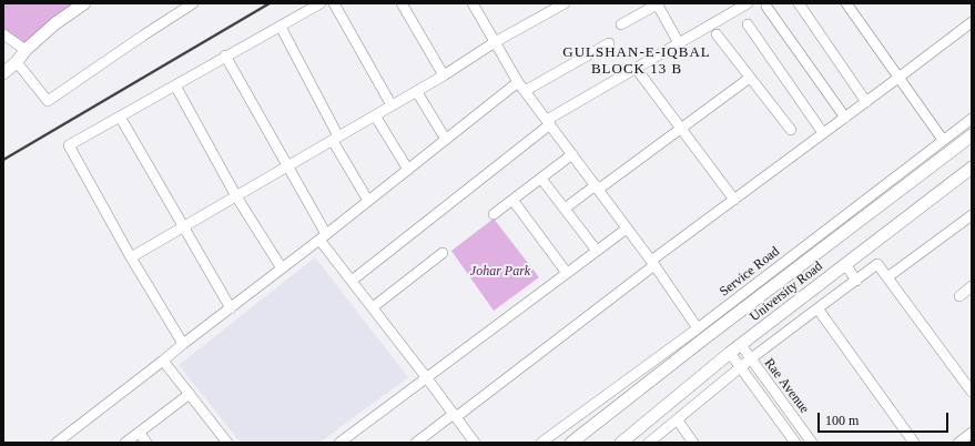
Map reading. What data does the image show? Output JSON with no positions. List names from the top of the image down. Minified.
{"streets":{"main road":["University Road"],"street":["Service Road","Rae Avenue"]},"crossings":[["Service Road","University Road"],["University Road","Rae Avenue"]],"districts":["GULSHAN-E-IQBAL BLOCK 13 B"],"parks":["Johar Park"],"scale_bar":"100 m"}
